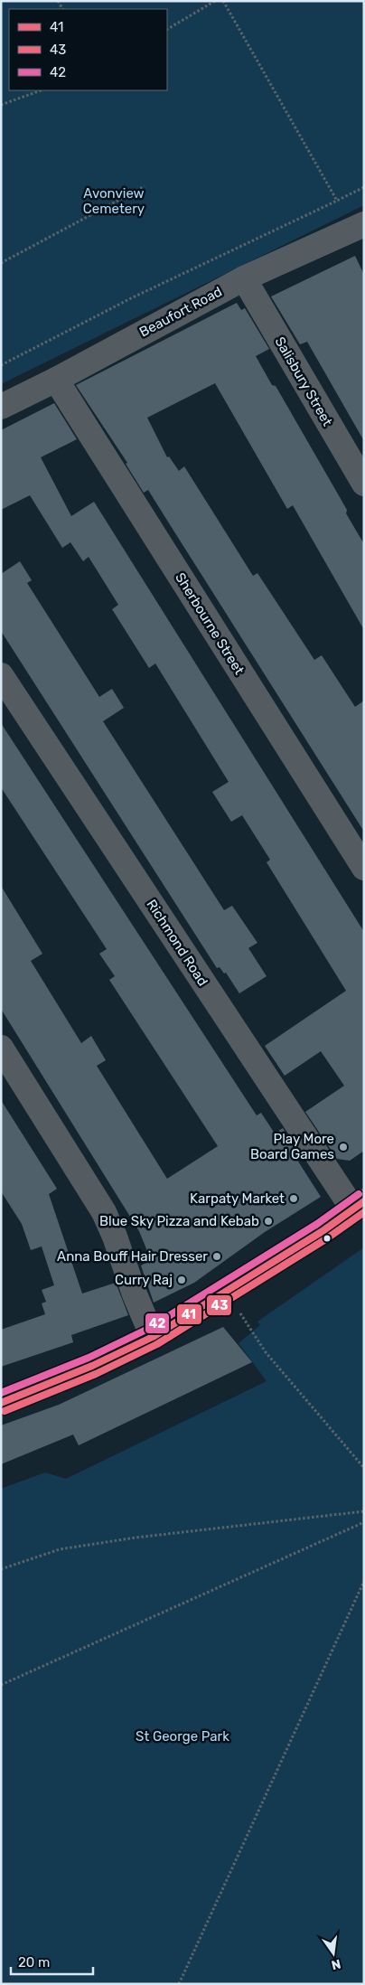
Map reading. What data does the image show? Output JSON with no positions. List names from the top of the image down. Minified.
{"streets":{"street":["Beaufort Road","Salisbury Street","Sherbourne Street","Richmond Road"]},"crossings":[["Beaufort Road","Salisbury Street"],["Beaufort Road","Sherbourne Street"]],"parks":["Avonview Cemetery","St George Park"],"places":["Play More Board Games","Karpaty Market","Blue Sky Pizza and Kebab","Anna Bouff Hair Dresser","Curry Raj"],"lines":["transit line 42","transit line 41","transit line 43"],"legend":["41","43","42"],"scale_bar":"20 m","north":"bottom"}
